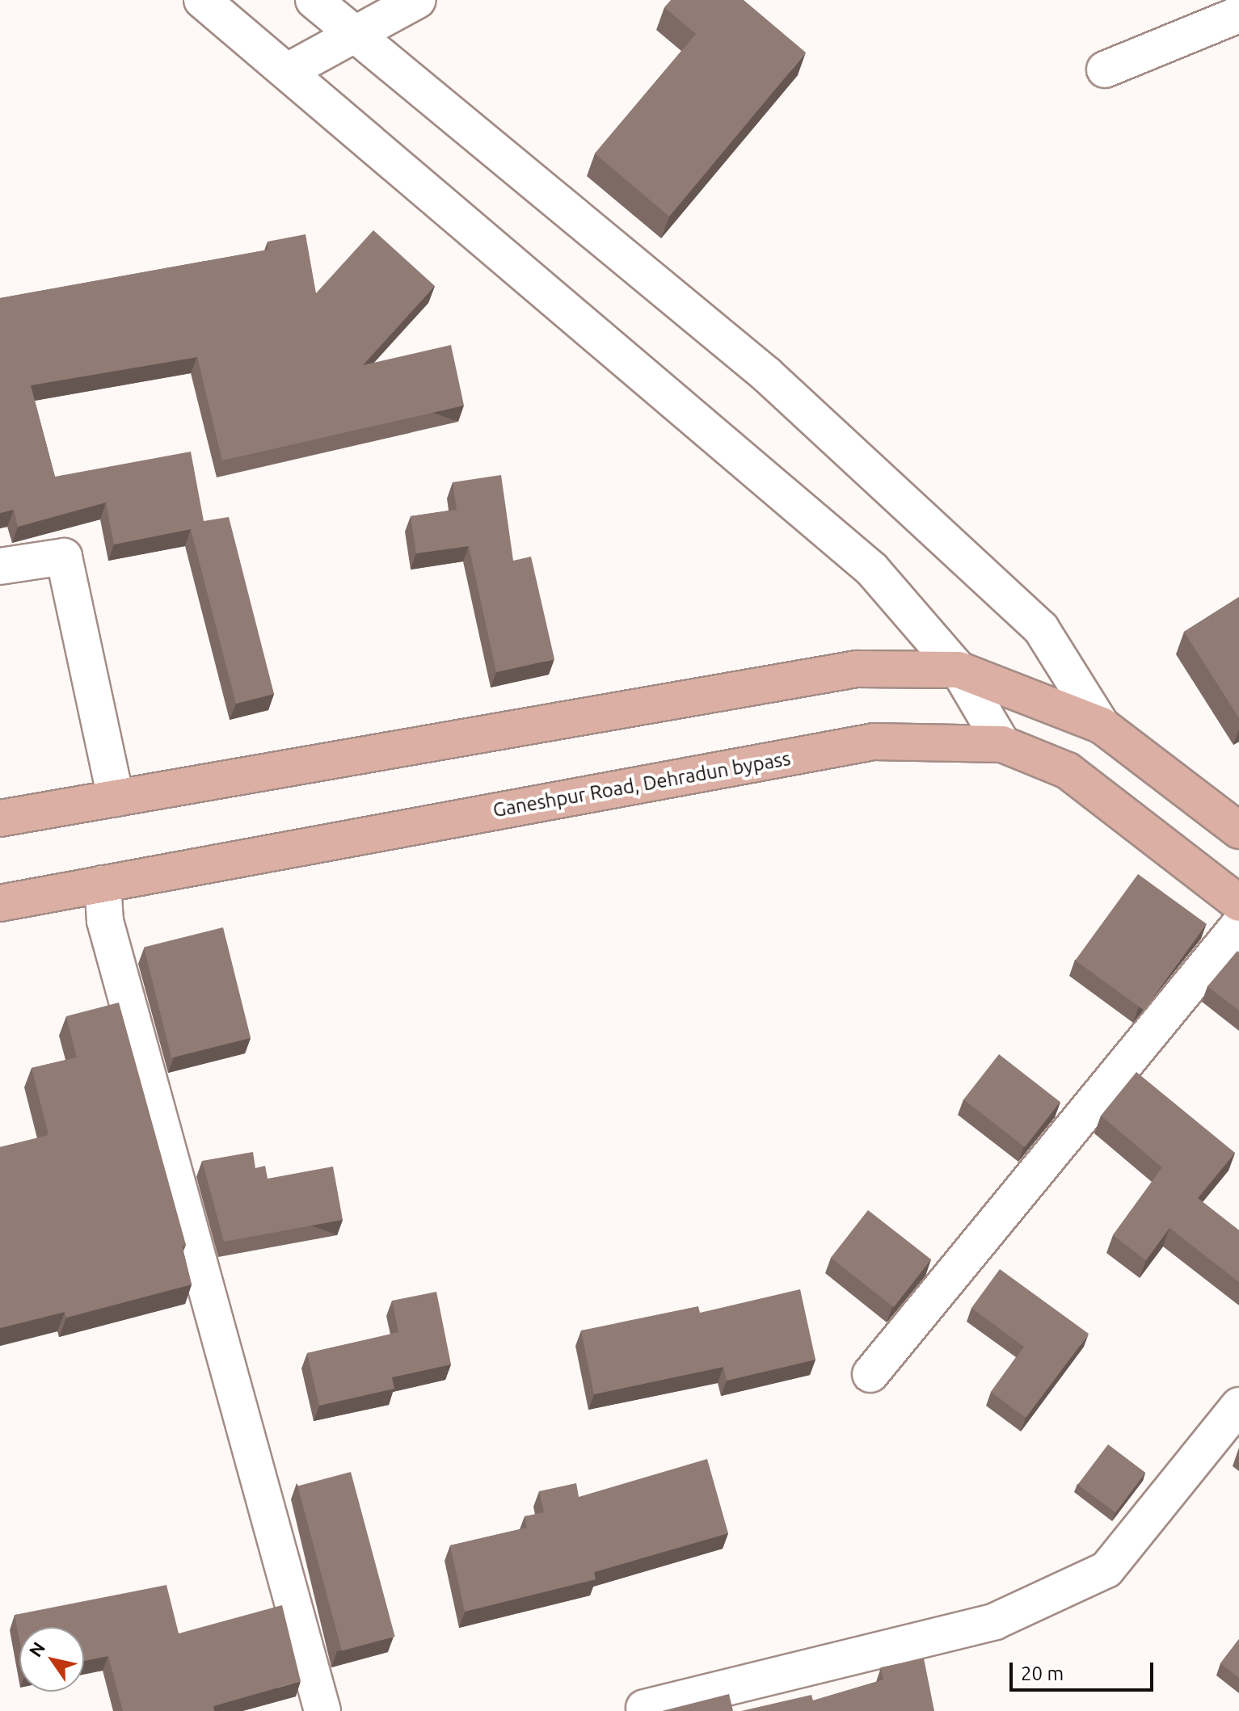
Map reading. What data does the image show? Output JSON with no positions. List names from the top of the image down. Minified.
{"streets":{"main road":["Ganeshpur Road, Dehradun bypass"]},"scale_bar":"20 m","north":"top left"}
